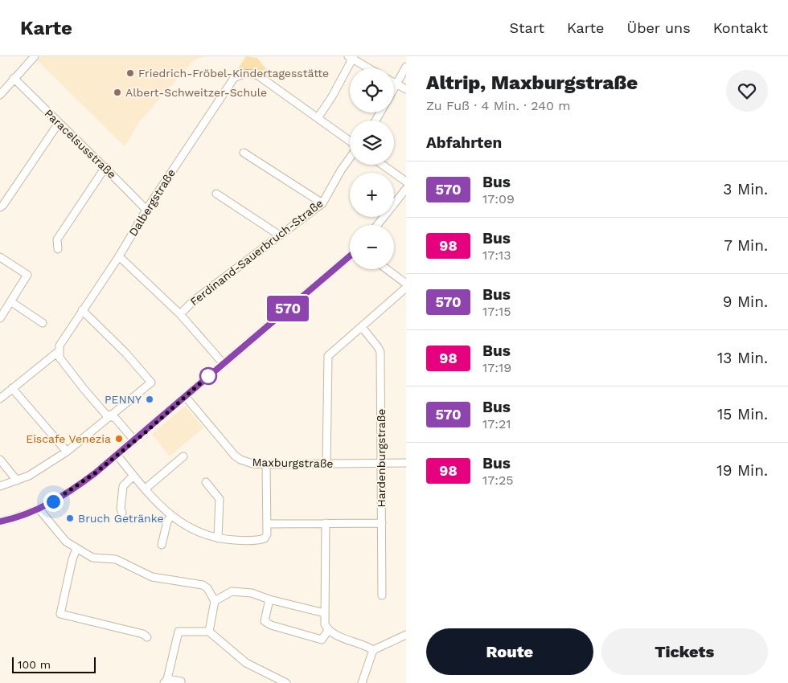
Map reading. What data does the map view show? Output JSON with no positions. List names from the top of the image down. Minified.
{"streets":{"street":["Paracelsusstraße","Dalbergstraße","Ferdinand-Sauerbruch-Straße","Hardenburgstraße","Maxburgstraße"]},"crossings":[["Paracelsusstraße","Dalbergstraße"],["Hardenburgstraße","Maxburgstraße"]],"places":["Friedrich-Fröbel-Kindertagesstätte","Albert-Schweitzer-Schule","PENNY","Eiscafe Venezia","Bruch Getränke"],"lines":["bus line 570"],"scale_bar":"100 m","page":{"header":"Karte","nav":["Start","Karte","Über uns","Kontakt"],"on_map":"570","heading":[["Altrip, Maxburgstraße","Zu Fuß · 4 Min. · 240 m"],"Abfahrten"],"map_buttons":["+","−"],"list":[{"mark":"570","name":"Bus","note":"17:09","value":"3 Min."},{"mark":"98","name":"Bus","note":"17:13","value":"7 Min."},{"mark":"570","name":"Bus","note":"17:15","value":"9 Min."},{"mark":"98","name":"Bus","note":"17:19","value":"13 Min."},{"mark":"570","name":"Bus","note":"17:21","value":"15 Min."},{"mark":"98","name":"Bus","note":"17:25","value":"19 Min."}],"buttons":["Route","Tickets"],"scale":"100 m"}}
